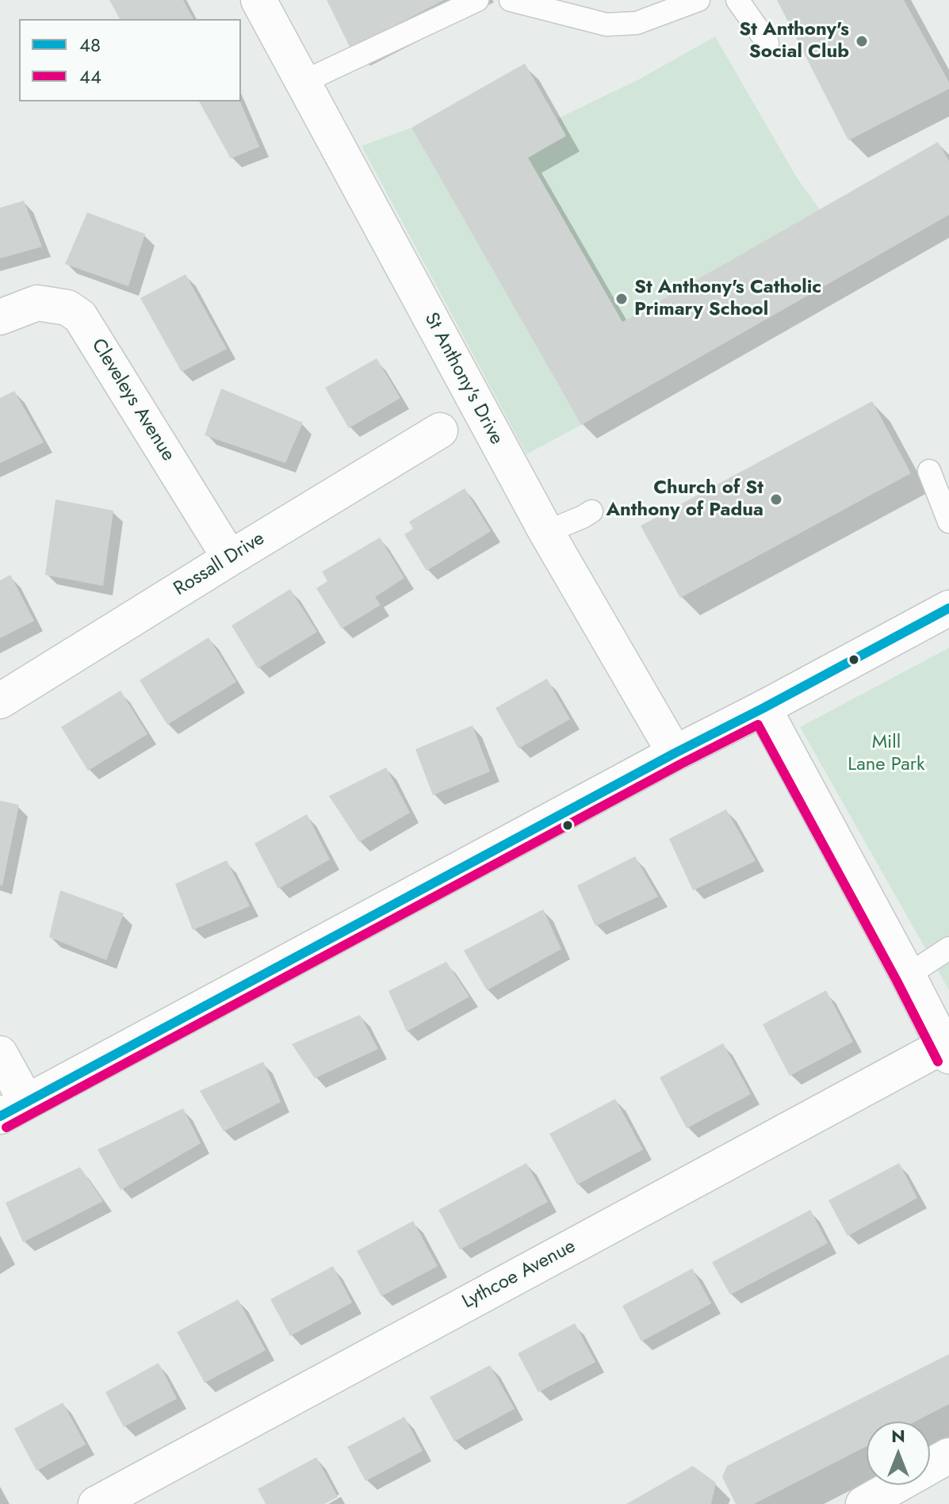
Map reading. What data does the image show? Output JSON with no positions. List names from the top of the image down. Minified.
{"streets":{"street":["St Anthony's Drive","Cleveleys Avenue","Rossall Drive","Lythcoe Avenue"]},"crossings":[["Cleveleys Avenue","Rossall Drive"]],"parks":["Mill Lane Park"],"places":["St Anthony's Social Club","St Anthony's Catholic Primary School","Church of St Anthony of Padua"],"lines":["transit line 48","transit line 44"],"legend":["48","44"],"north":"top"}
